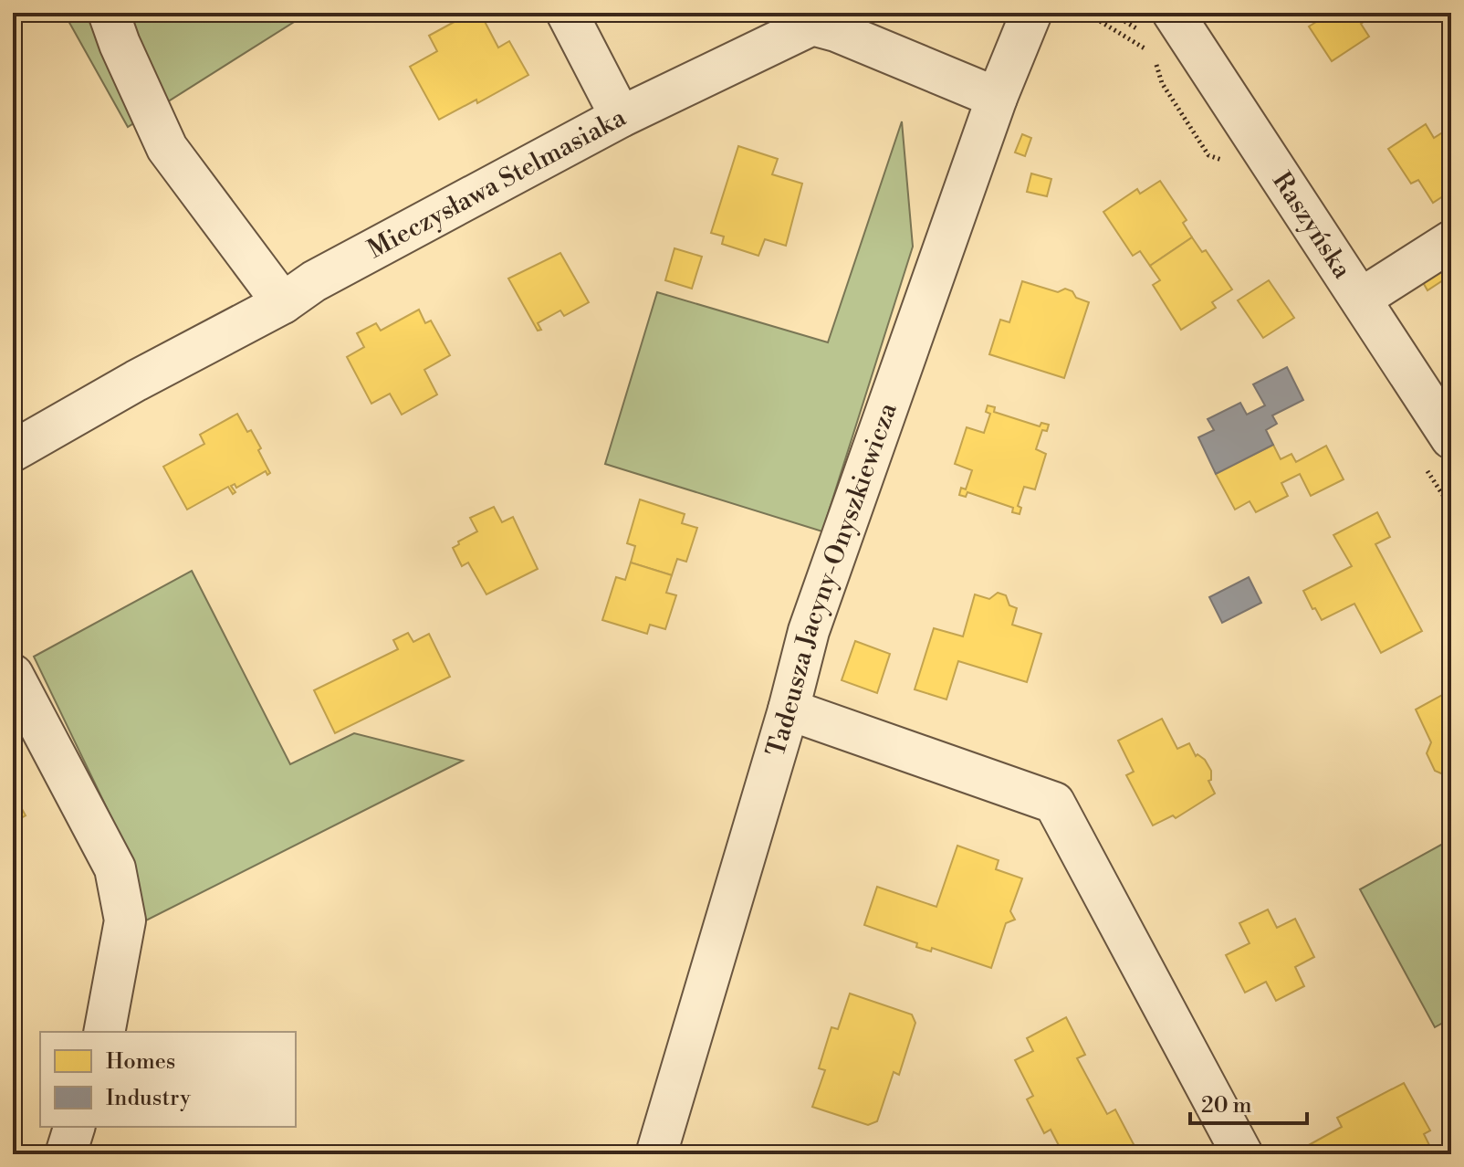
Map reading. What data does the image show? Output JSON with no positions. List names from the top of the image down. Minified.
{"streets":{"street":["Mieczysława Stelmasiaka","Raszyńska","Tadeusza Jacyny-Onyszkiewicza"]},"crossings":[["Mieczysława Stelmasiaka","Tadeusza Jacyny-Onyszkiewicza"]],"legend":["Homes","Industry"],"scale_bar":"20 m"}
